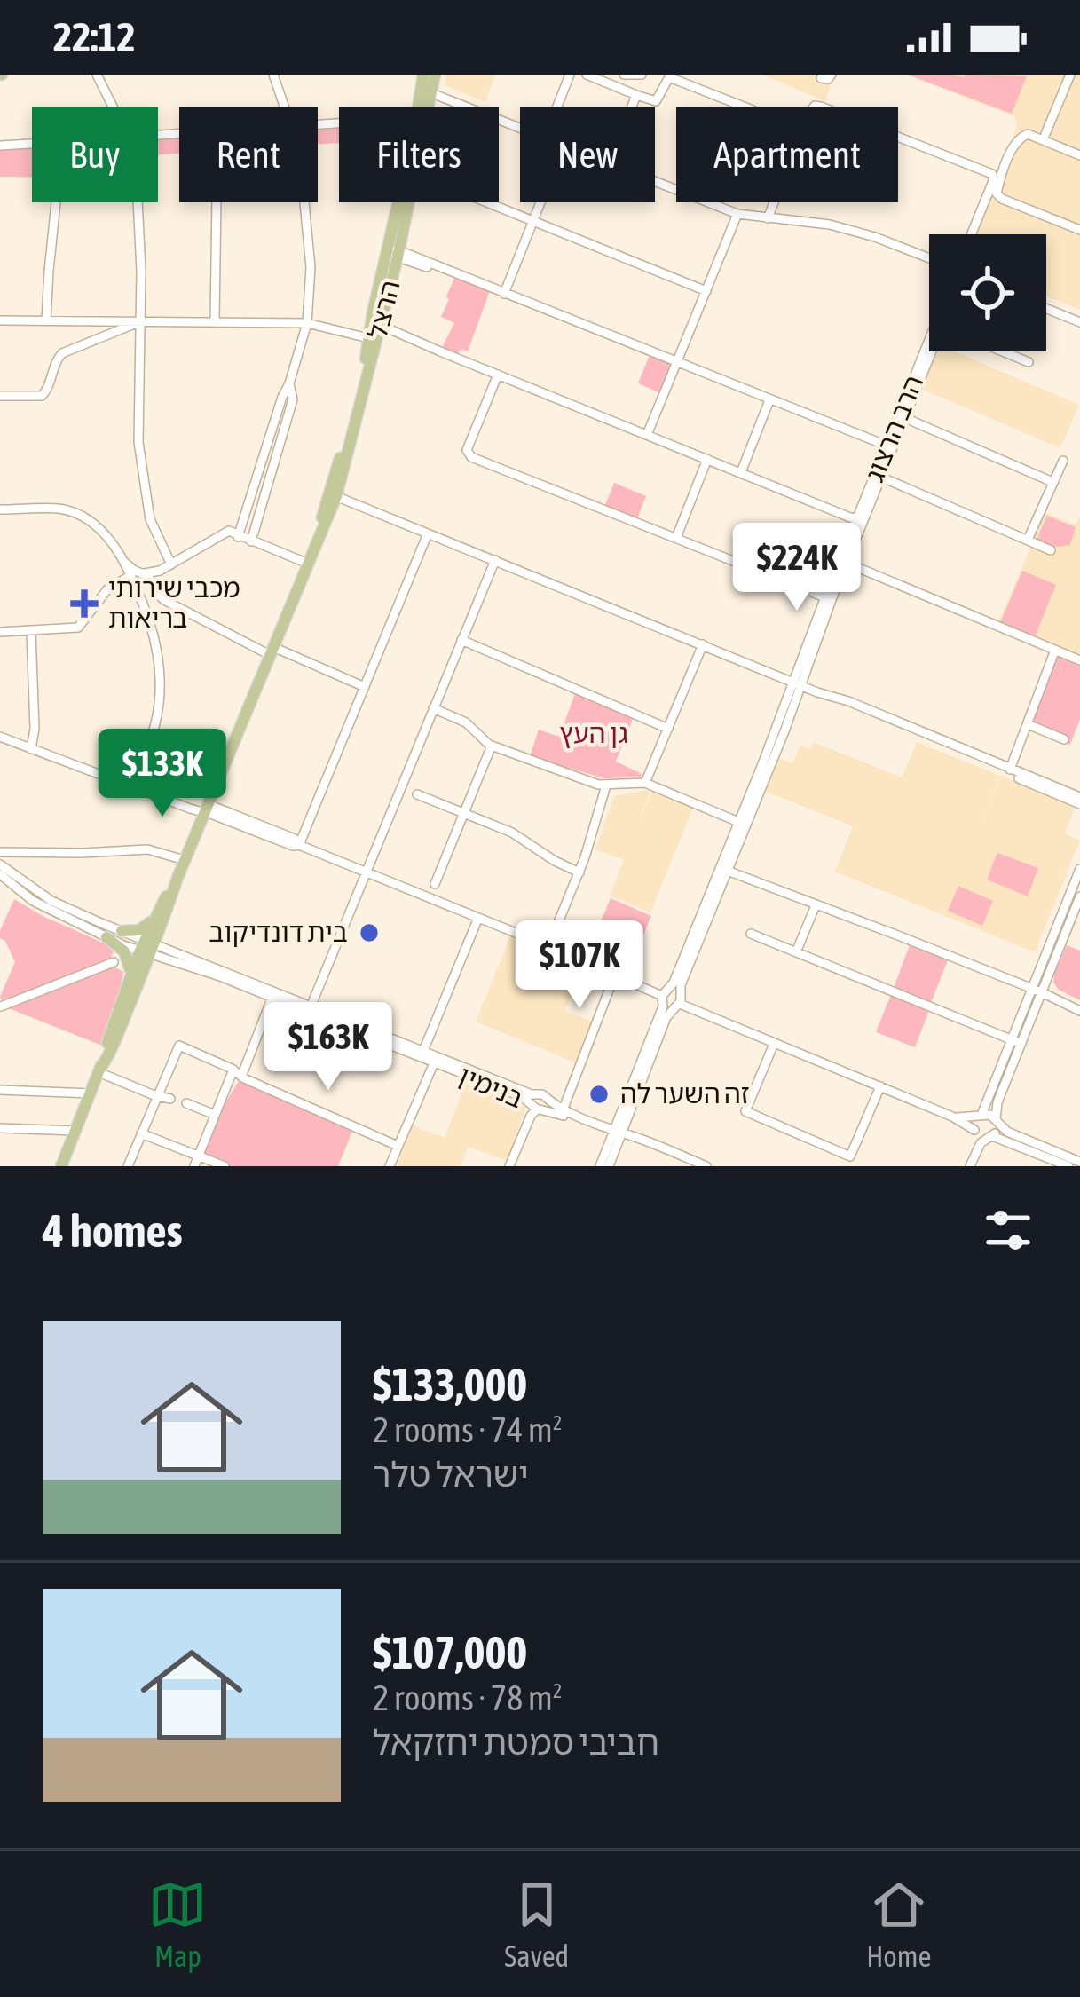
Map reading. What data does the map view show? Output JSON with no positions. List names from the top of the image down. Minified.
{"streets":{"main road":["הרצל"],"street":["הרב הרצוג","בנימין"]},"crossings":[["הרצל","בנימין"]],"parks":["גן העץ"],"places":{"health":["מכבי שירותי בריאות"],"other":["בית דונדיקוב","זה השער לה"]},"page":{"status":"22:12","chip":["Buy","Rent","Filters","New","Apartment"],"price":["$224K","$133K","$107K","$163K"],"heading":"4 homes","list":[{"name":"$133,000","note":"2 rooms · 74 m² · ישראל טלר"},{"name":"$107,000","note":"2 rooms · 78 m² · חביבי סמטת יחזקאל"}],"tabs":["Map","Saved","Home"]}}
